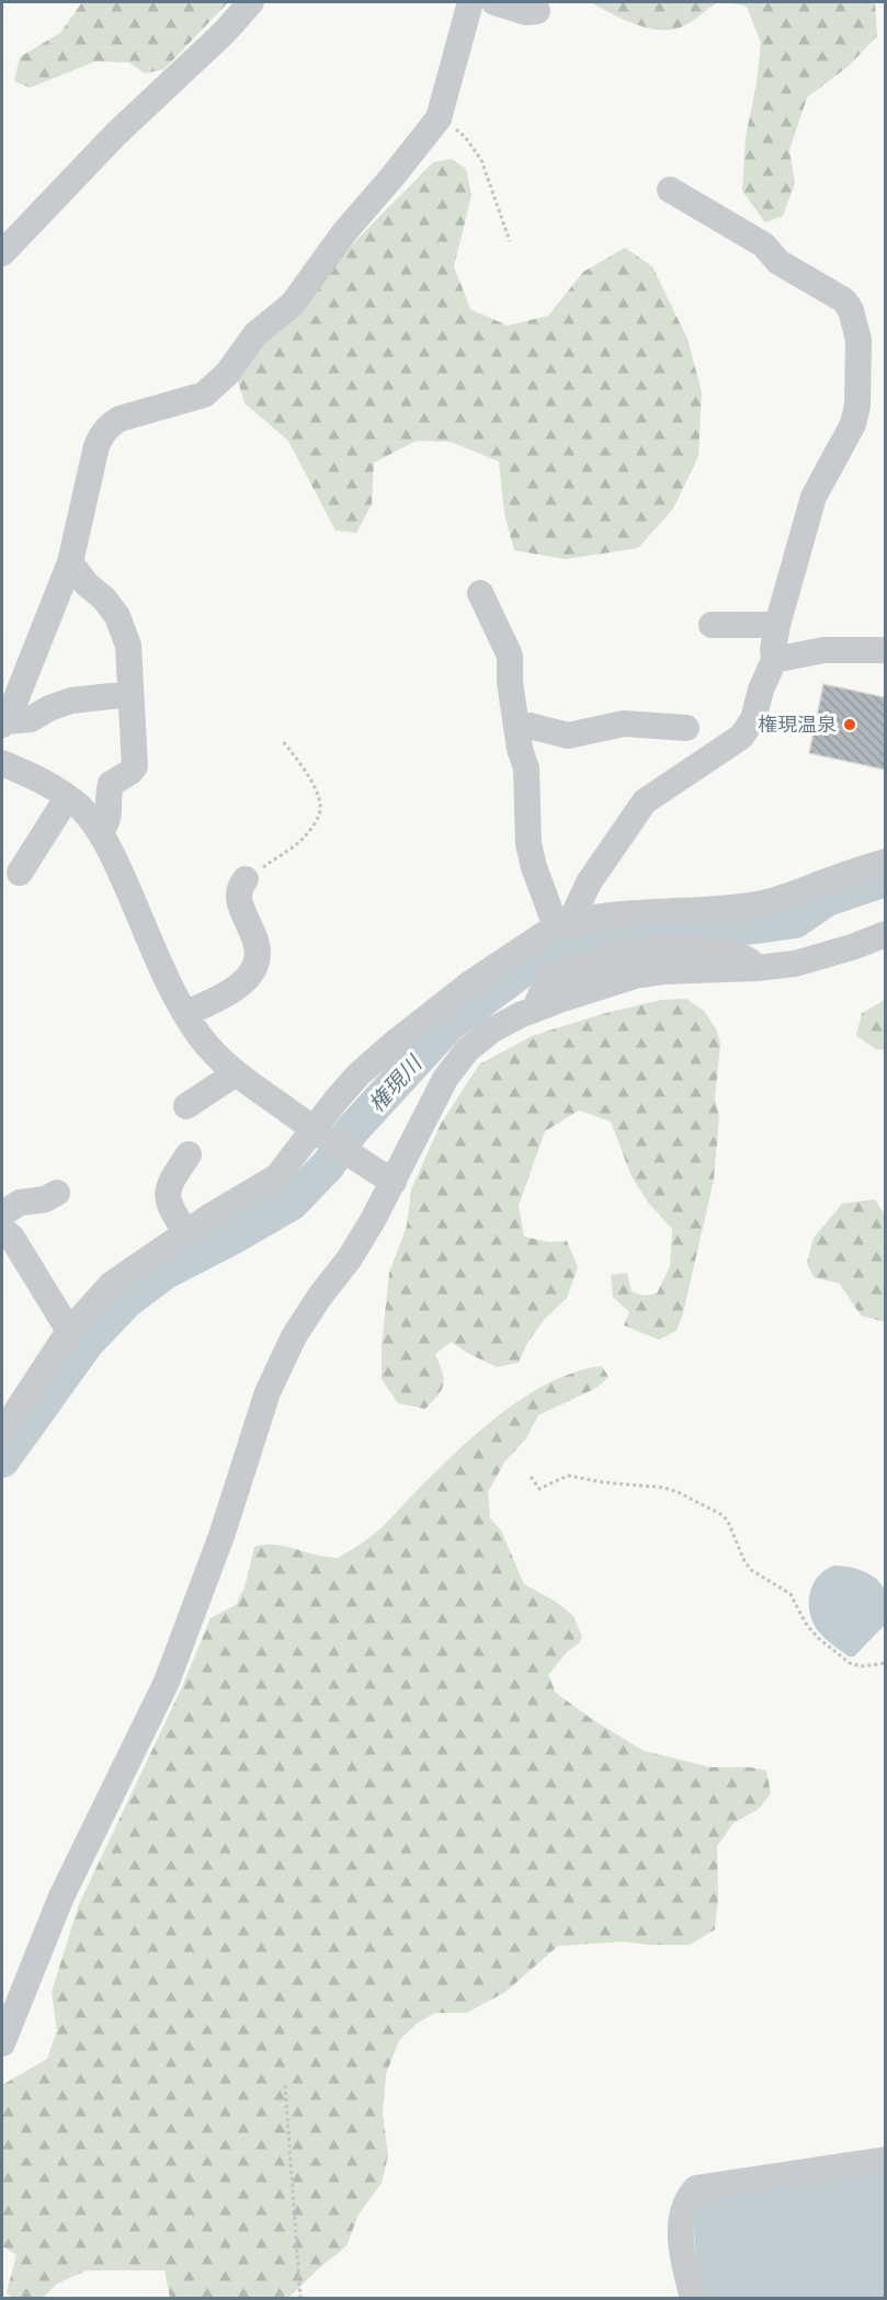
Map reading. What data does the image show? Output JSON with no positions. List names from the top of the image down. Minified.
{"water":["権現川"],"places":["権現温泉"]}
